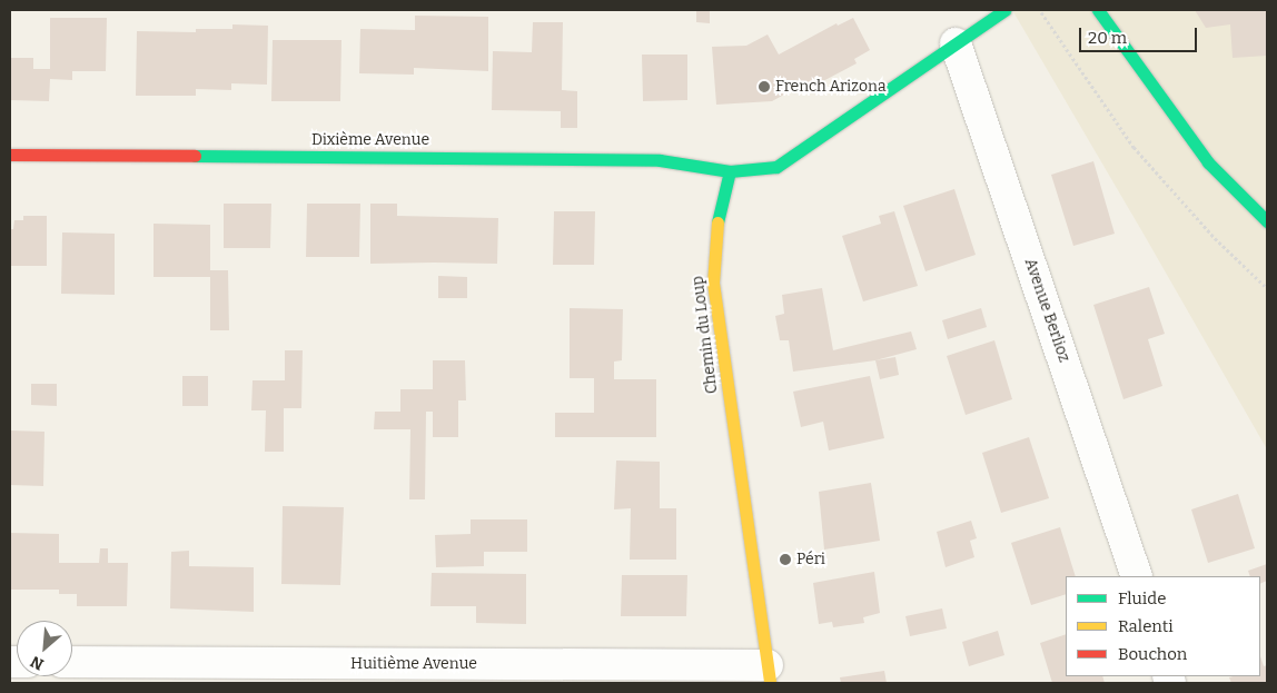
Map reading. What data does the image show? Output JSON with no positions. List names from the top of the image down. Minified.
{"streets":{"street":["Dixième Avenue","Avenue Berlioz","Chemin du Loup","Huitième Avenue"]},"crossings":[["Dixième Avenue","Chemin du Loup"],["Chemin du Loup","Huitième Avenue"]],"places":["French Arizona","Péri"],"legend":["Fluide","Ralenti","Bouchon"],"scale_bar":"20 m","north":"bottom left"}
